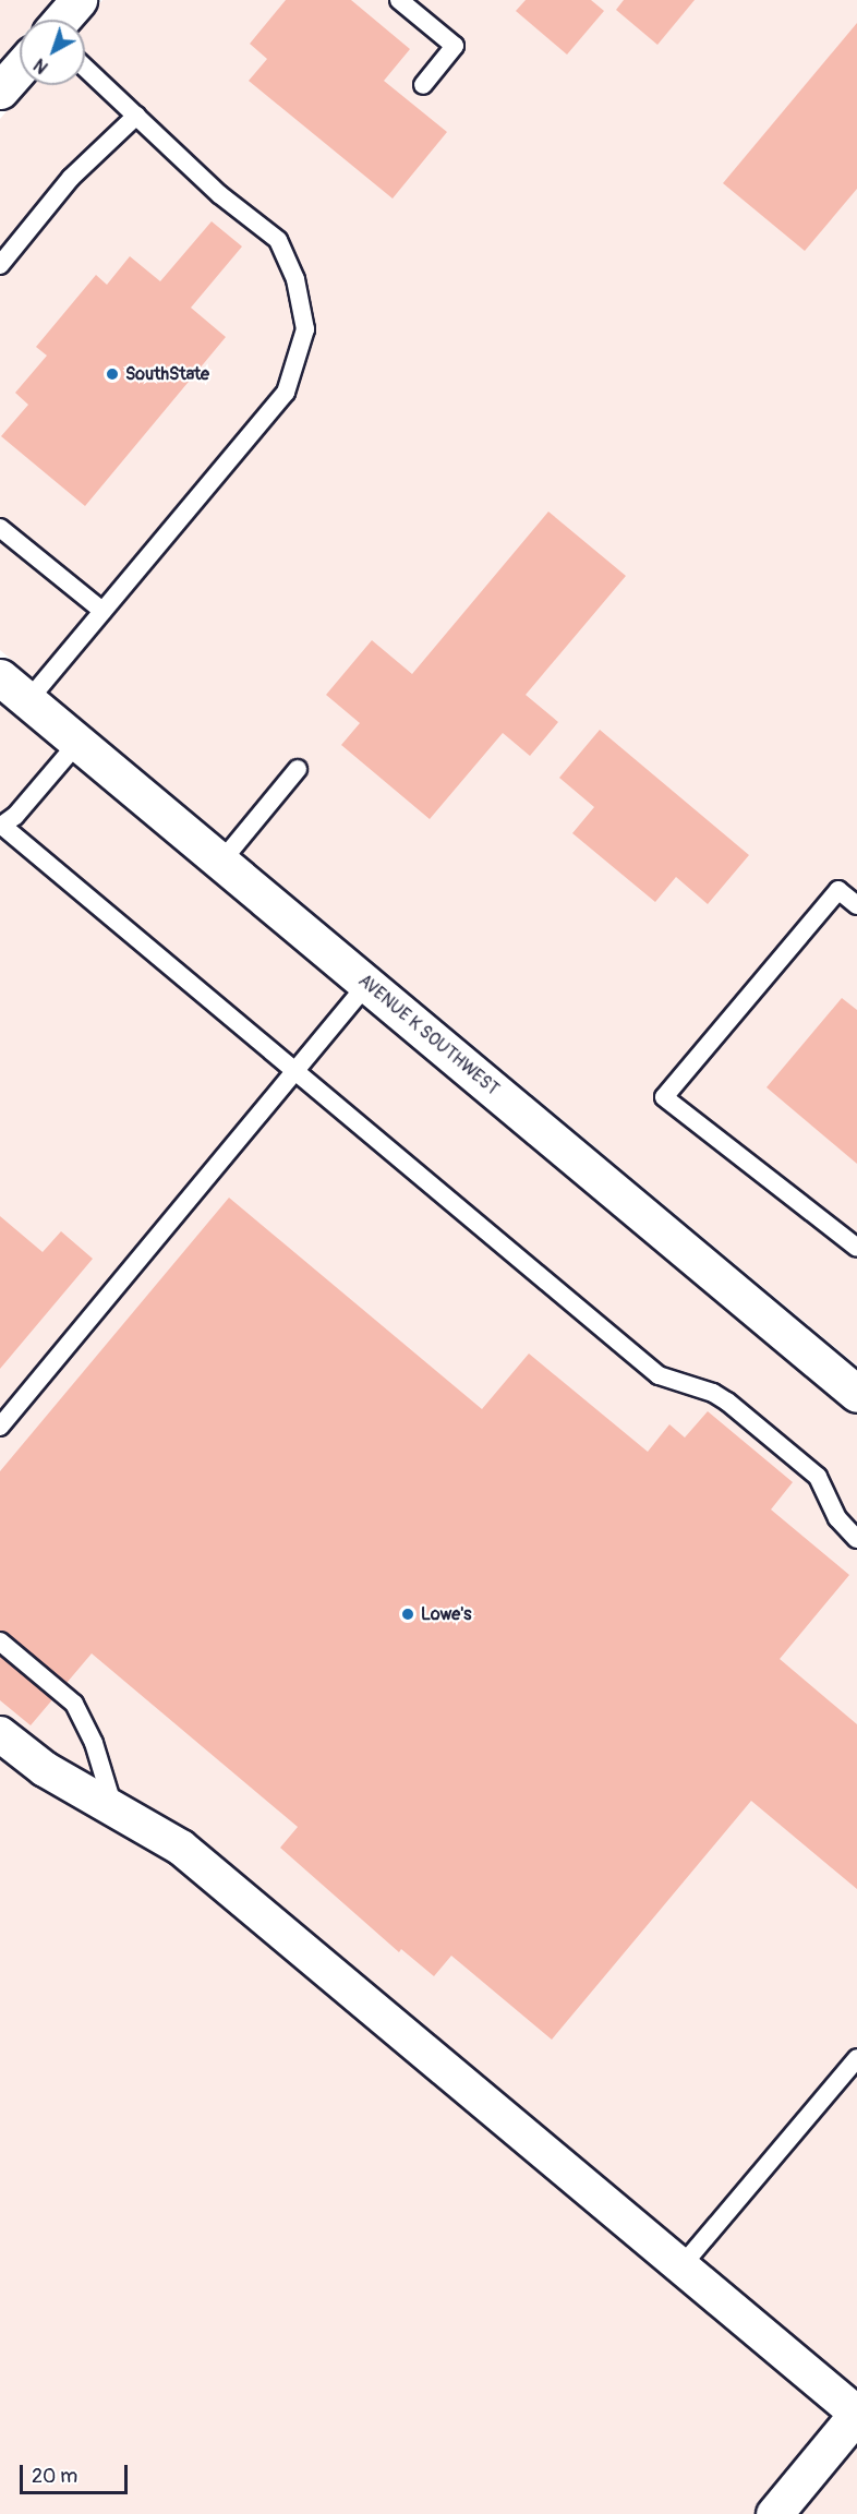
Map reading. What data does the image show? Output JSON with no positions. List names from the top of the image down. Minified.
{"streets":{"main road":["AVENUE K SOUTHWEST"]},"places":["SouthState","Lowe's"],"scale_bar":"20 m","north":"bottom left"}
